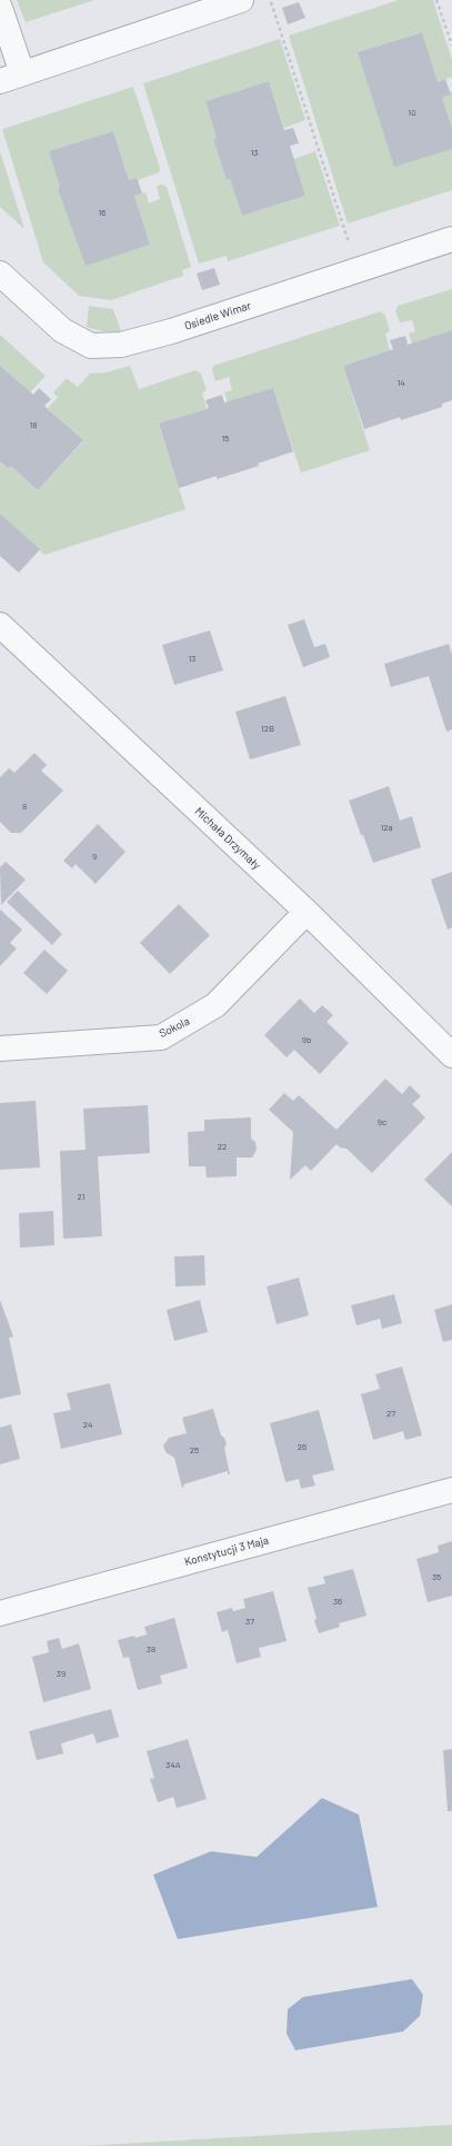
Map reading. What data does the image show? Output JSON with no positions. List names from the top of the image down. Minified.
{"streets":{"street":["Osiedle Wimar","Michała Drzymały","Sokola","Konstytucji 3 Maja"]},"crossings":[["Michała Drzymały","Sokola"]],"house_numbers":["10","13","16","14","18","15","13","12B","8","12a","9","9b","9c","22","21","27","24","26","25","35","36","37","38","39","34A"]}
